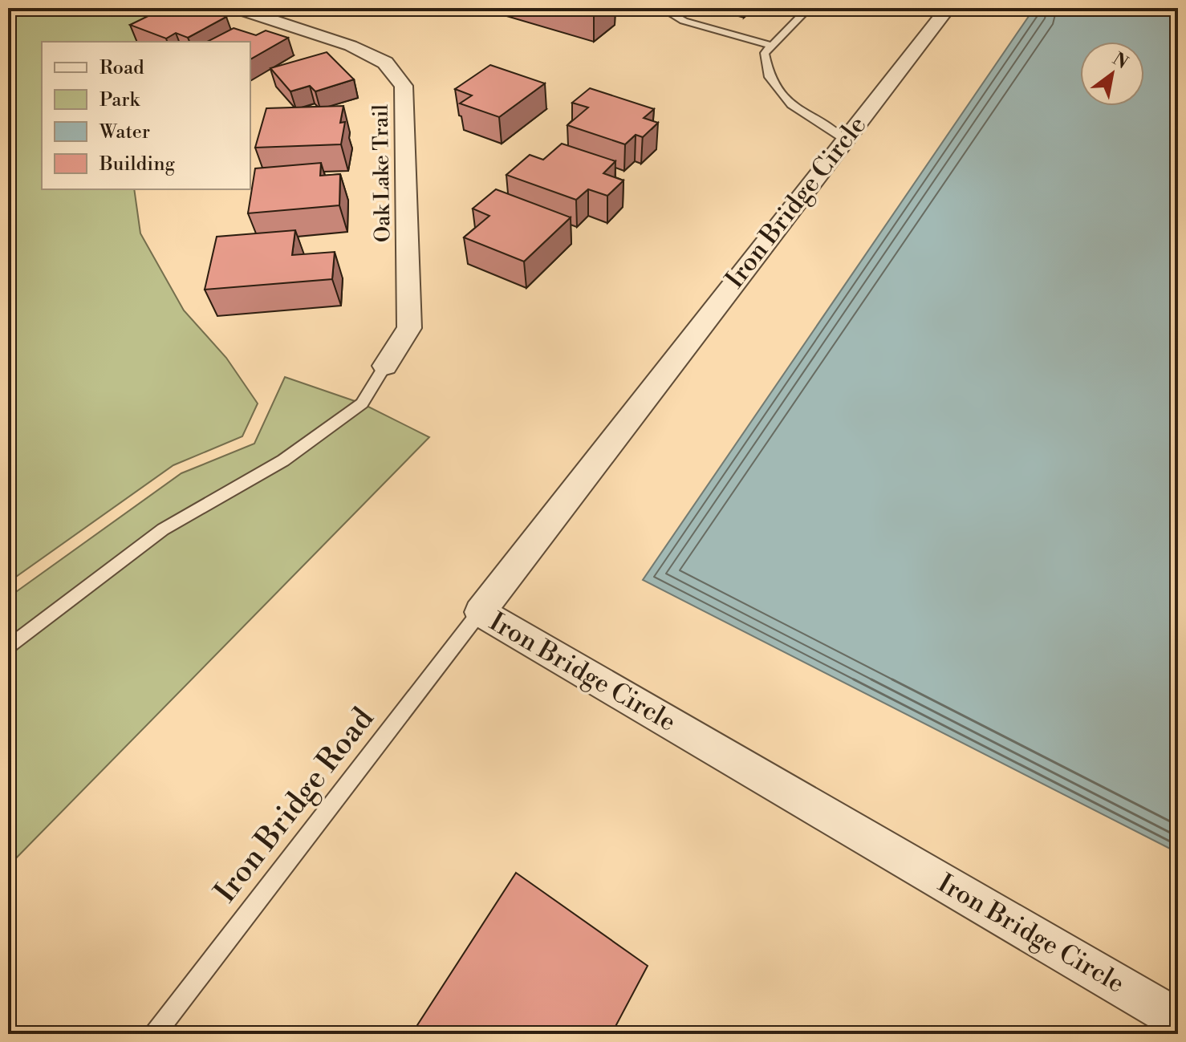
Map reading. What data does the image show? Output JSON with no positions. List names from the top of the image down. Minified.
{"streets":{"street":["Oak Lake Trail","Iron Bridge Circle"],"lane":["Iron Bridge Road"]},"crossings":[["Iron Bridge Circle","Iron Bridge Road"]],"legend":["Road","Park","Water","Building"],"north":"top right"}
